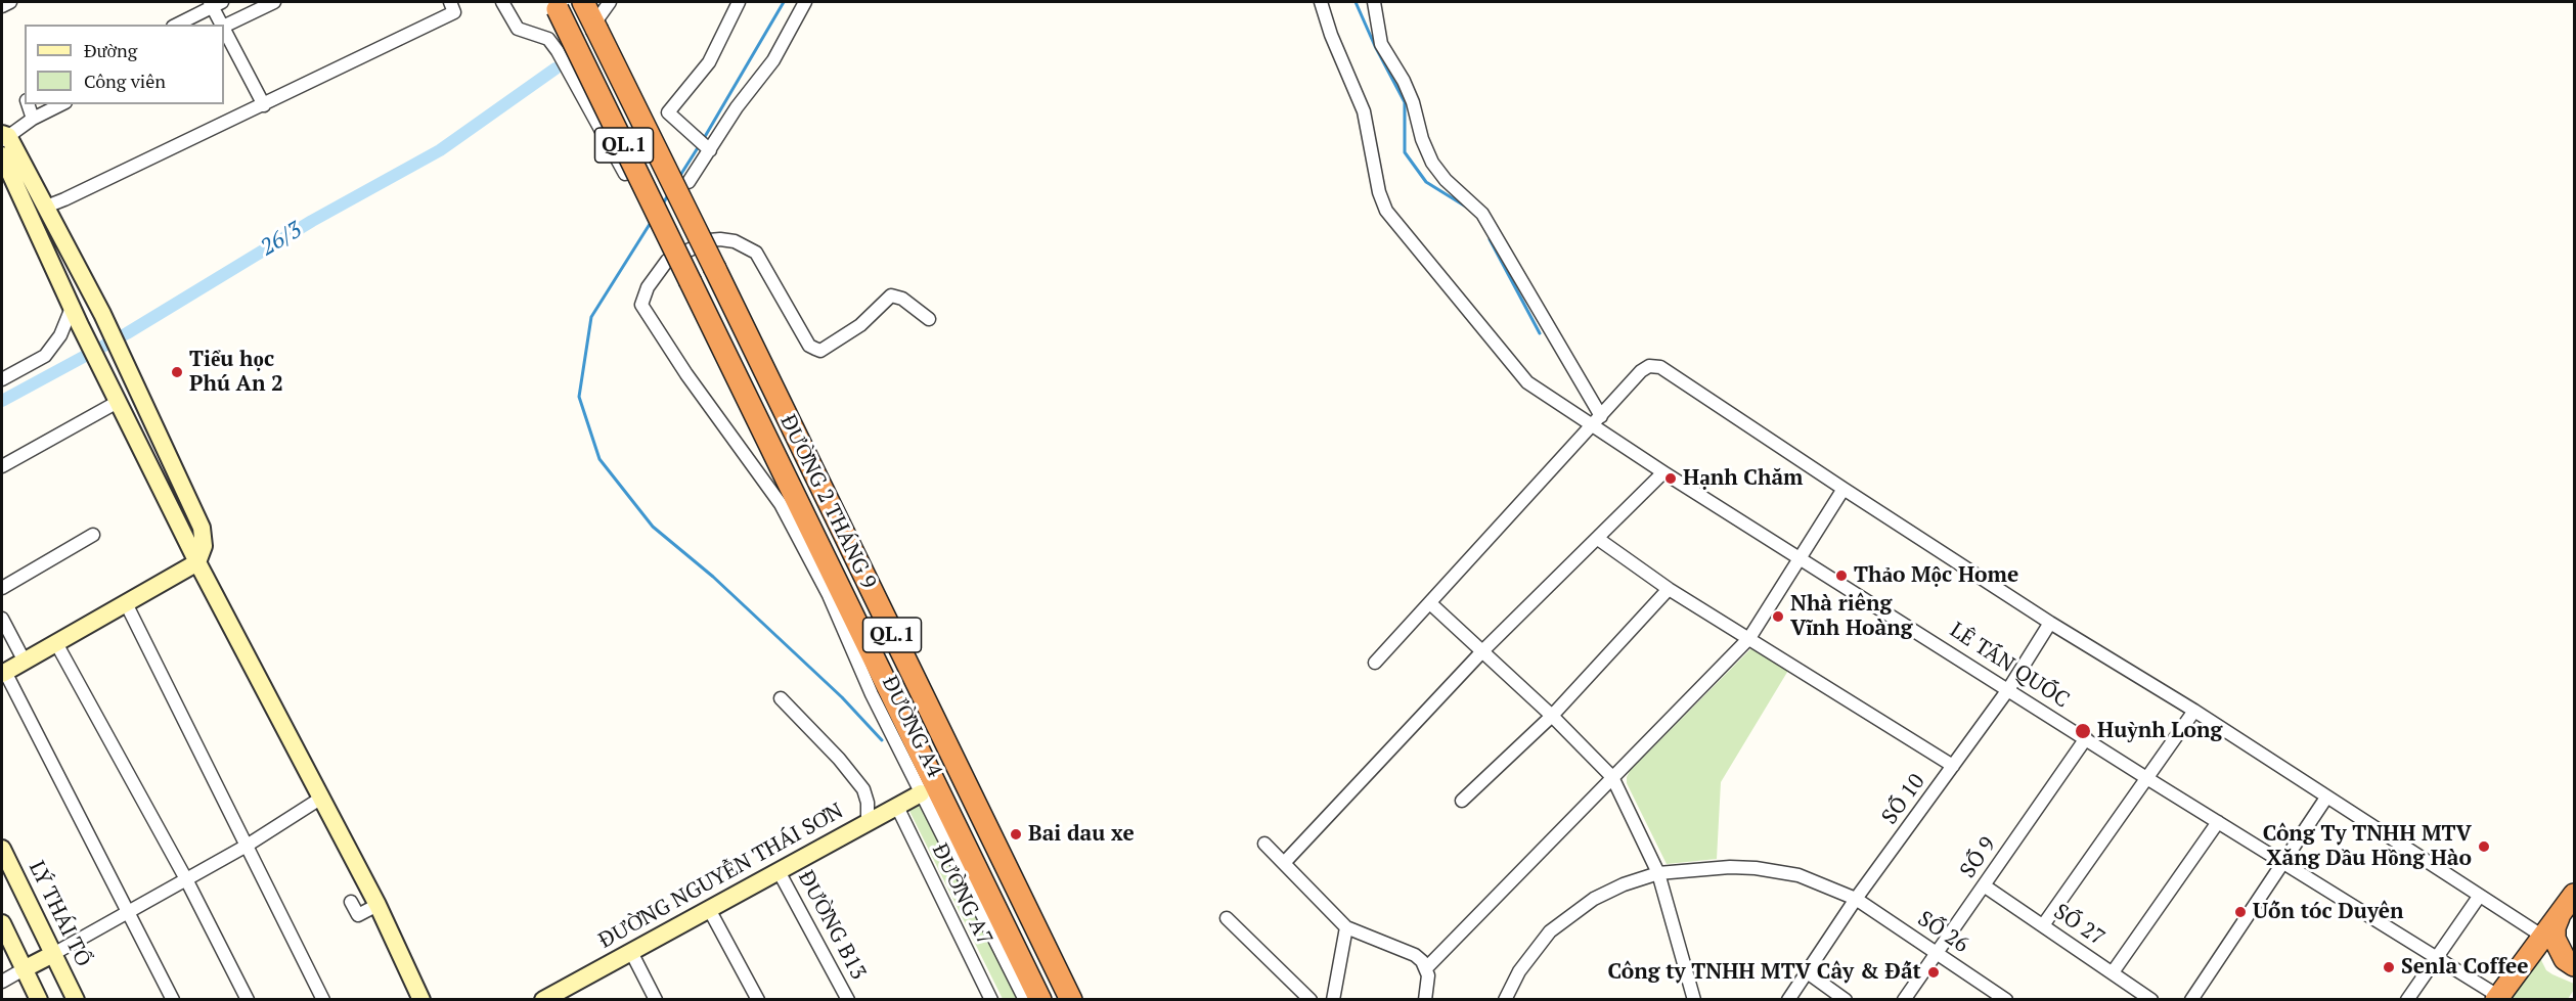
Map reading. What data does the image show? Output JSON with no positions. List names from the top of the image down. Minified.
{"streets":{"highway":["QL.1","ĐƯỜNG 2 THÁNG 9"],"street":["LÊ TẤN QUỐC","ĐƯỜNG A4","SỐ 10","SỐ 9","ĐƯỜNG NGUYỄN THÁI SƠN","ĐƯỜNG A7","LÝ THÁI TỔ","ĐƯỜNG B13","SỐ 27","SỐ 26"]},"crossings":[["QL.1","ĐƯỜNG 2 THÁNG 9"],["LÊ TẤN QUỐC","SỐ 10"],["LÊ TẤN QUỐC","SỐ 9"],["ĐƯỜNG A4","ĐƯỜNG NGUYỄN THÁI SƠN"],["SỐ 10","SỐ 26"],["SỐ 9","SỐ 27"],["SỐ 9","SỐ 26"],["ĐƯỜNG NGUYỄN THÁI SƠN","ĐƯỜNG A7"],["ĐƯỜNG NGUYỄN THÁI SƠN","ĐƯỜNG B13"]],"water":["26/3"],"places":["Tiểu học Phú An 2","Hạnh Chăm","Thảo Mộc Home","Nhà riêng Vĩnh Hoàng","Huỳnh Long","Bai dau xe","Công Ty TNHH MTV Xăng Dầu Hồng Hào","Uốn tóc Duyên","Senla Coffee","Công ty TNHH MTV Cây & Đất"],"legend":["Đường","Công viên"]}
